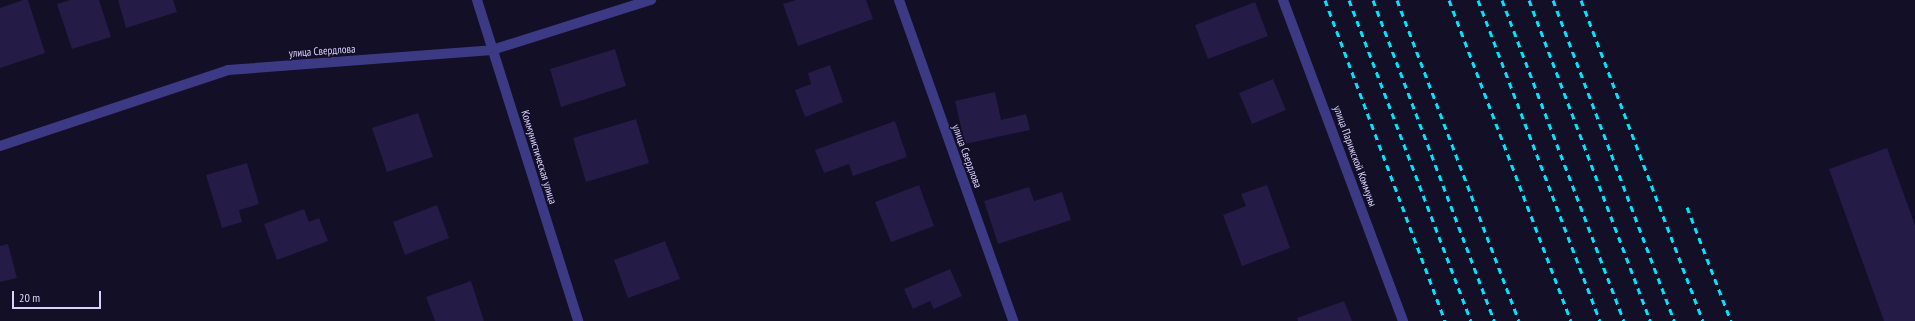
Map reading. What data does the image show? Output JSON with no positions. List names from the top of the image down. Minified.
{"streets":{"street":["улица Свердлова","улица Парижской Коммуны","Коммунистическая улица"]},"crossings":[["улица Свердлова","Коммунистическая улица"]],"scale_bar":"20 m"}
